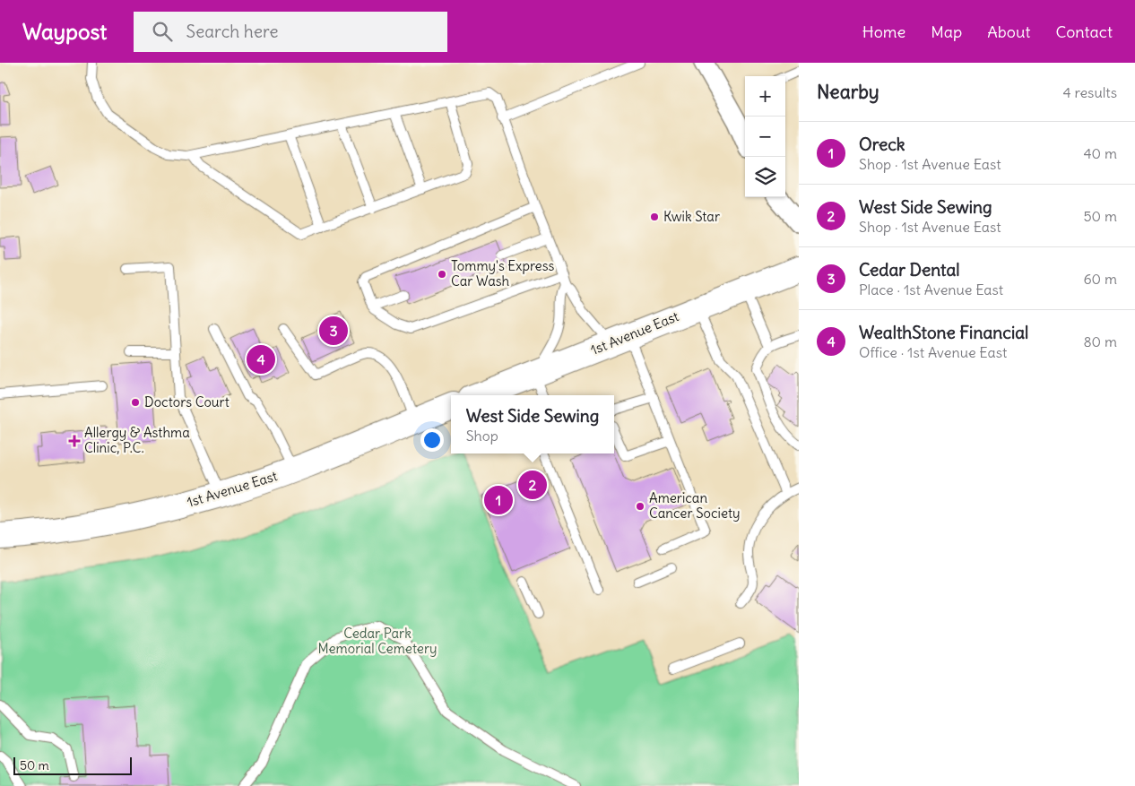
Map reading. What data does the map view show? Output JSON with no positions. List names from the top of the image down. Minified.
{"streets":{"main road":["1st Avenue East"]},"parks":["Cedar Park Memorial Cemetery"],"places":{"other":["Kwik Star","Tommy's Express Car Wash","Doctors Court","American Cancer Society"],"health":["Allergy & Asthma Clinic, P.C."]},"scale_bar":"50 m","page":{"header":"Waypost","search":"Search here","nav":["Home","Map","About","Contact"],"heading":["Nearby","4 results"],"map_buttons":["+","−"],"list":[{"mark":"1","name":"Oreck","note":"Shop · 1st Avenue East","value":"40 m"},{"mark":"2","name":"West Side Sewing","note":"Shop · 1st Avenue East","value":"50 m"},{"mark":"3","name":"Cedar Dental","note":"Place · 1st Avenue East","value":"60 m"},{"mark":"4","name":"WealthStone Financial","note":"Office · 1st Avenue East","value":"80 m"}],"pins":["3","4","2","1"],"popup":["West Side Sewing","Shop"],"scale":"50 m"}}
